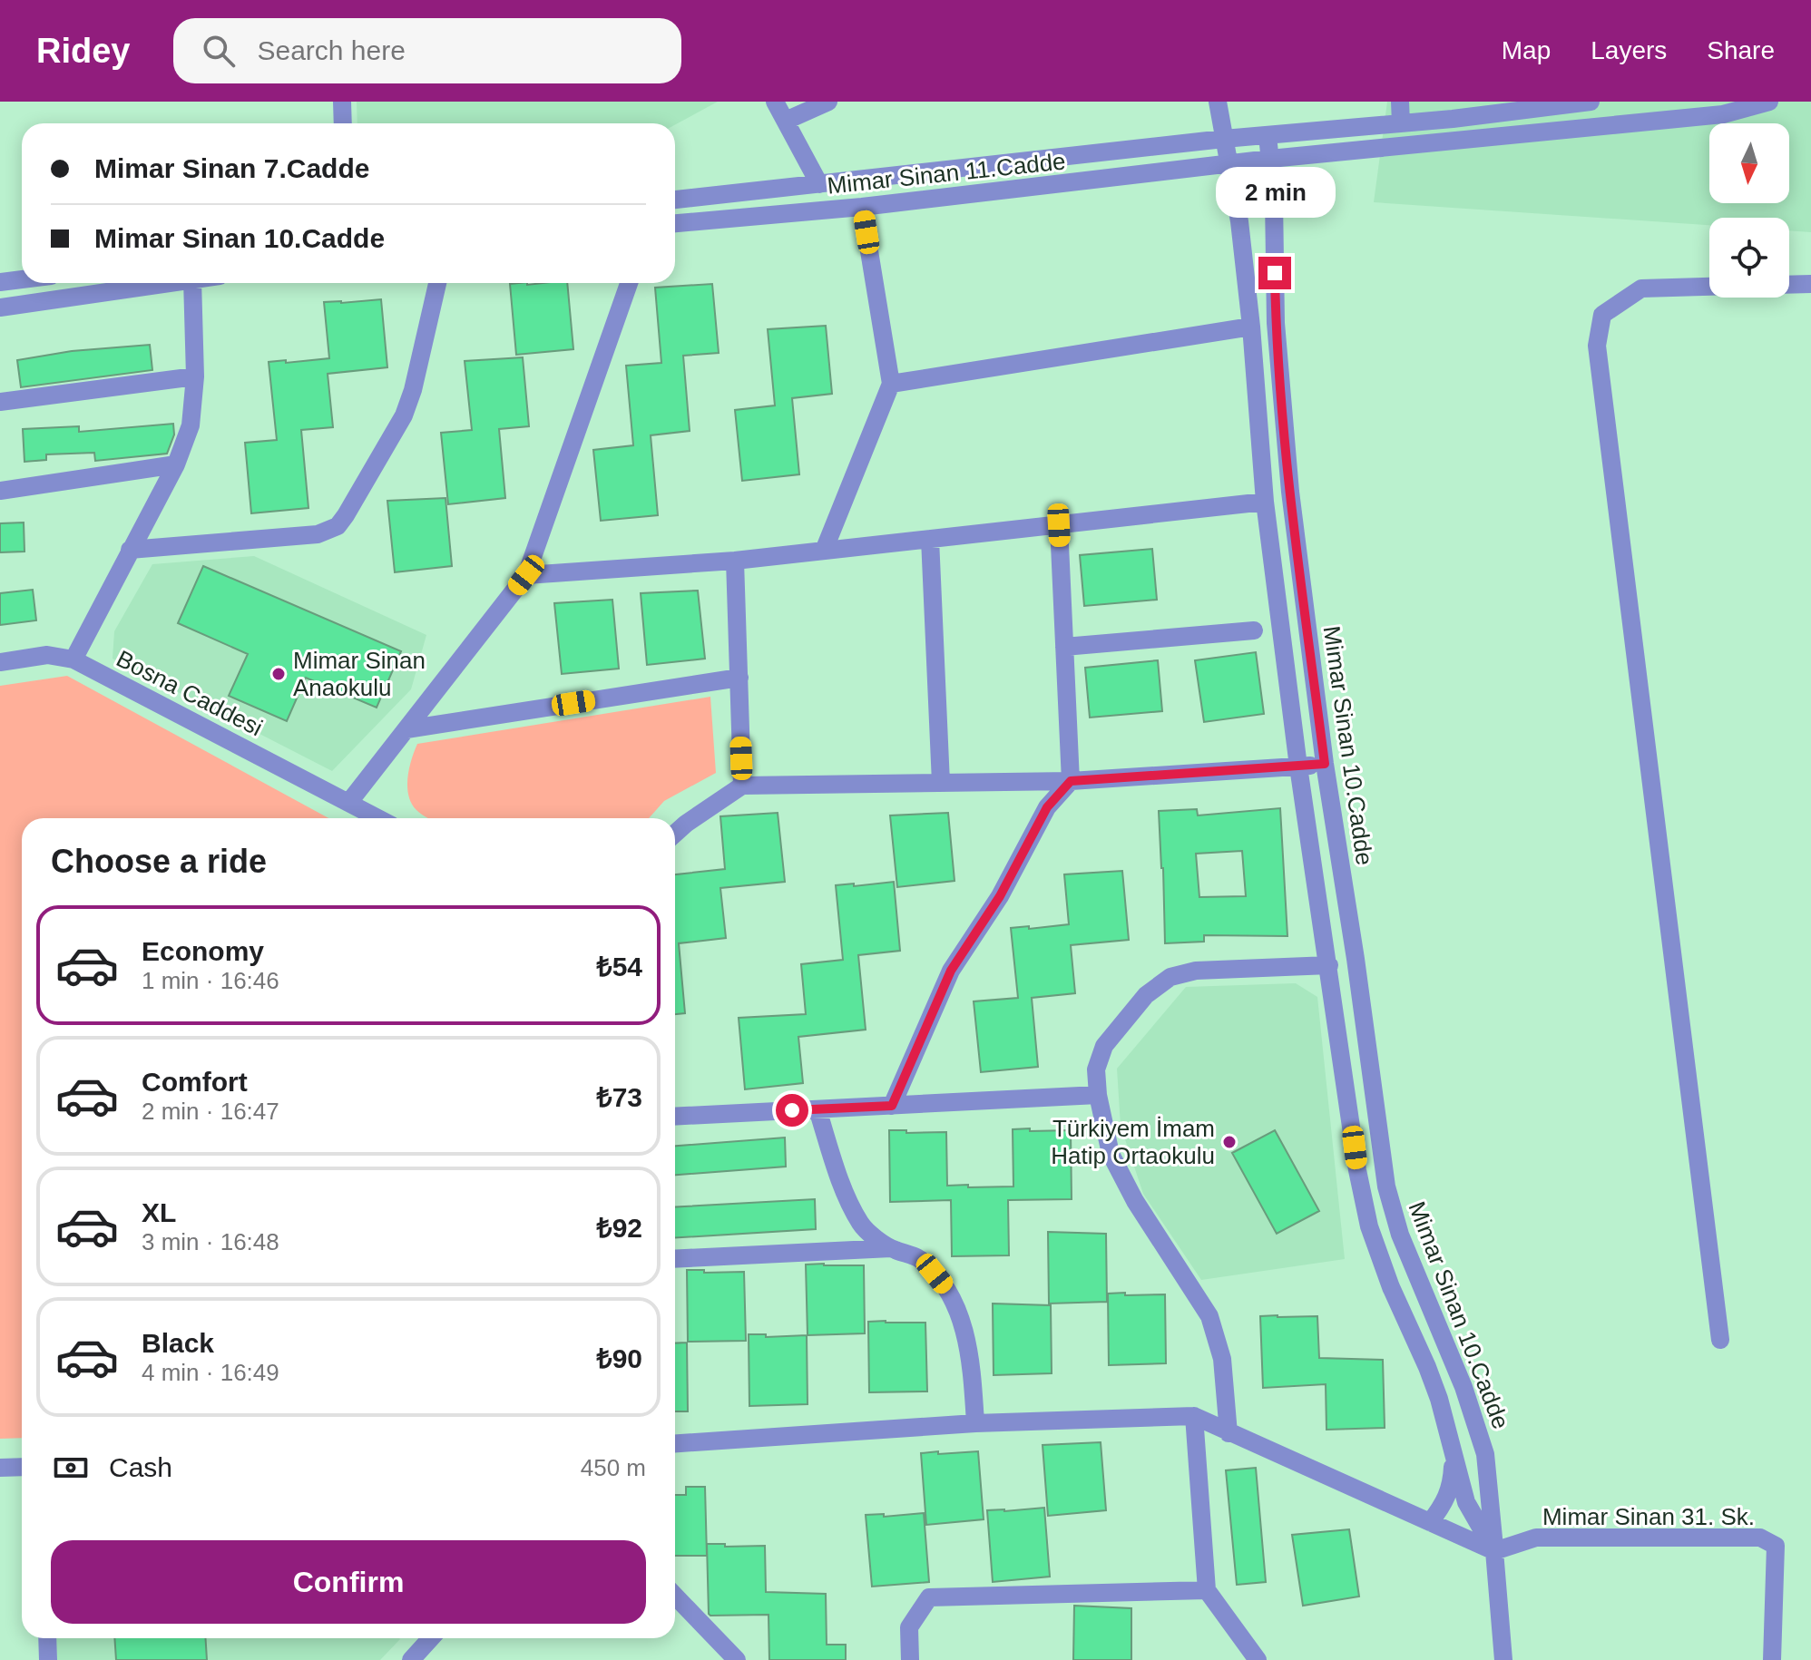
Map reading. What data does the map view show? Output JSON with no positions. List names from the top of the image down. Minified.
{"streets":{"street":["Mimar Sinan 11.Cadde","Bosna Caddesi","Mimar Sinan 10.Cadde","Mimar Sinan 31. Sk."]},"crossings":[["Mimar Sinan 11.Cadde","Mimar Sinan 10.Cadde"],["Mimar Sinan 10.Cadde","Mimar Sinan 31. Sk."]],"places":["Mimar Sinan Anaokulu","Türkiyem İmam Hatip Ortaokulu"],"north":"bottom","page":{"header":"Ridey","search":"Search here","nav":["Map","Layers","Share"],"banner":["Mimar Sinan 7.Cadde","Mimar Sinan 10.Cadde"],"bubble":"2 min","heading":"Choose a ride","list":[{"name":"Economy","note":"1 min · 16:46","value":"₺54"},{"name":"Comfort","note":"2 min · 16:47","value":"₺73"},{"name":"XL","note":"3 min · 16:48","value":"₺92"},{"name":"Black","note":"4 min · 16:49","value":"₺90"}],"pay":["Cash","450 m"],"buttons":"Confirm"}}
